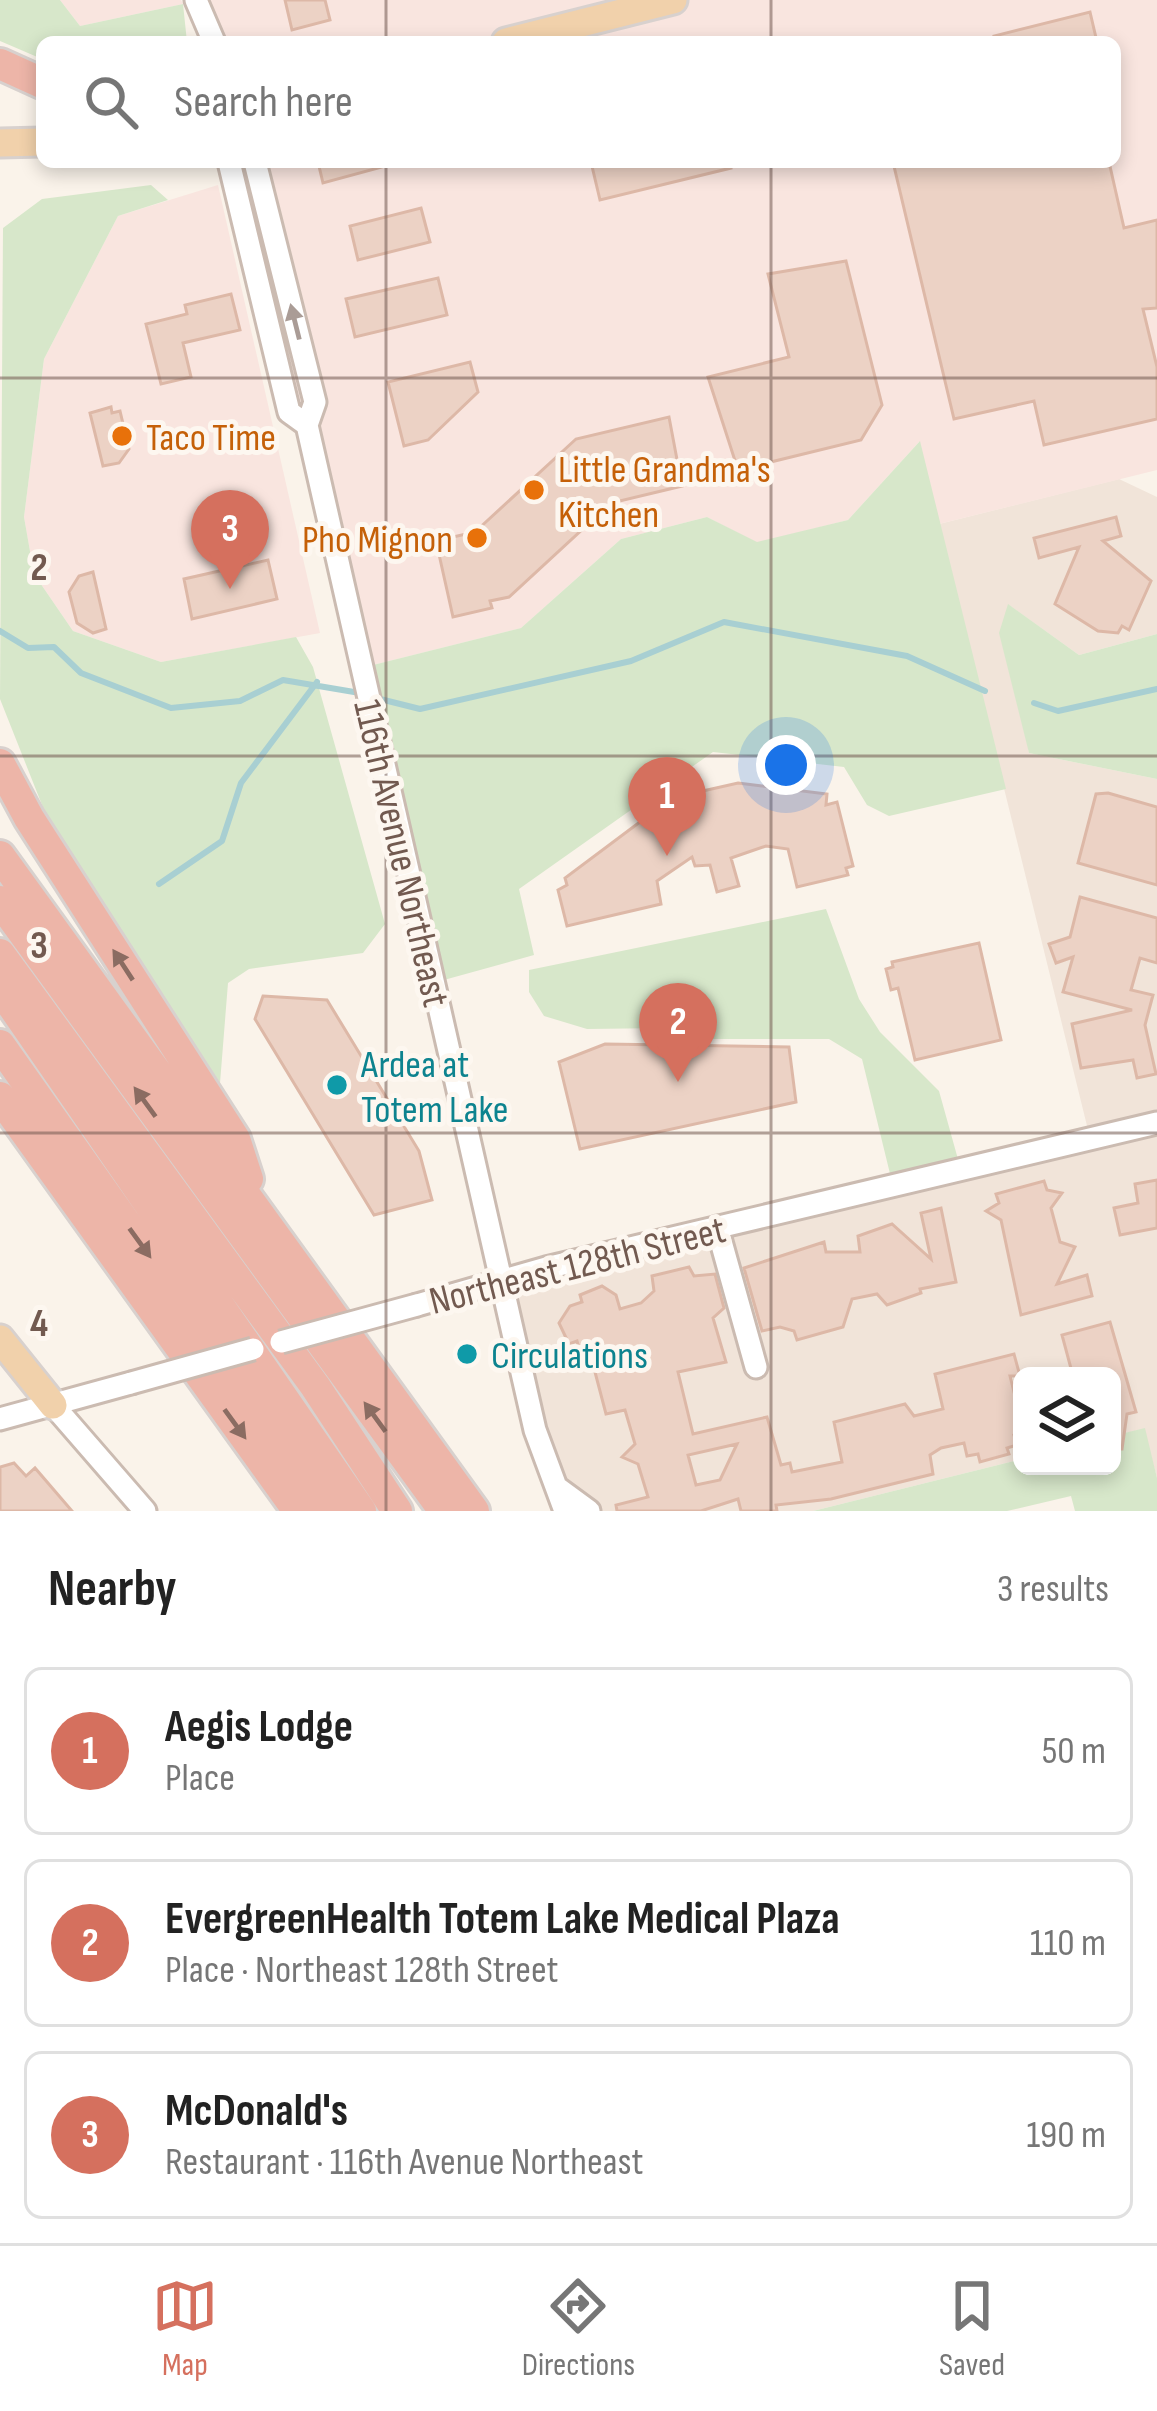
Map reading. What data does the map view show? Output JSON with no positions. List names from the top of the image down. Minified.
{"streets":{"street":["116th Avenue Northeast","Northeast 128th Street"]},"crossings":[["116th Avenue Northeast","Northeast 128th Street"]],"places":["Taco Time","Little Grandma's Kitchen","Pho Mignon","Ardea at Totem Lake","Circulations"],"page":{"search":"Search here","pins":["3","1","2"],"heading":["Nearby","3 results"],"list":[{"mark":"1","name":"Aegis Lodge","note":"Place","value":"50 m"},{"mark":"2","name":"EvergreenHealth Totem Lake Medical Plaza","note":"Place · Northeast 128th Street","value":"110 m"},{"mark":"3","name":"McDonald's","note":"Restaurant · 116th Avenue Northeast","value":"190 m"}],"nav":["Map","Directions","Saved"]},"grid":{"rows":["2","3","4"]}}
